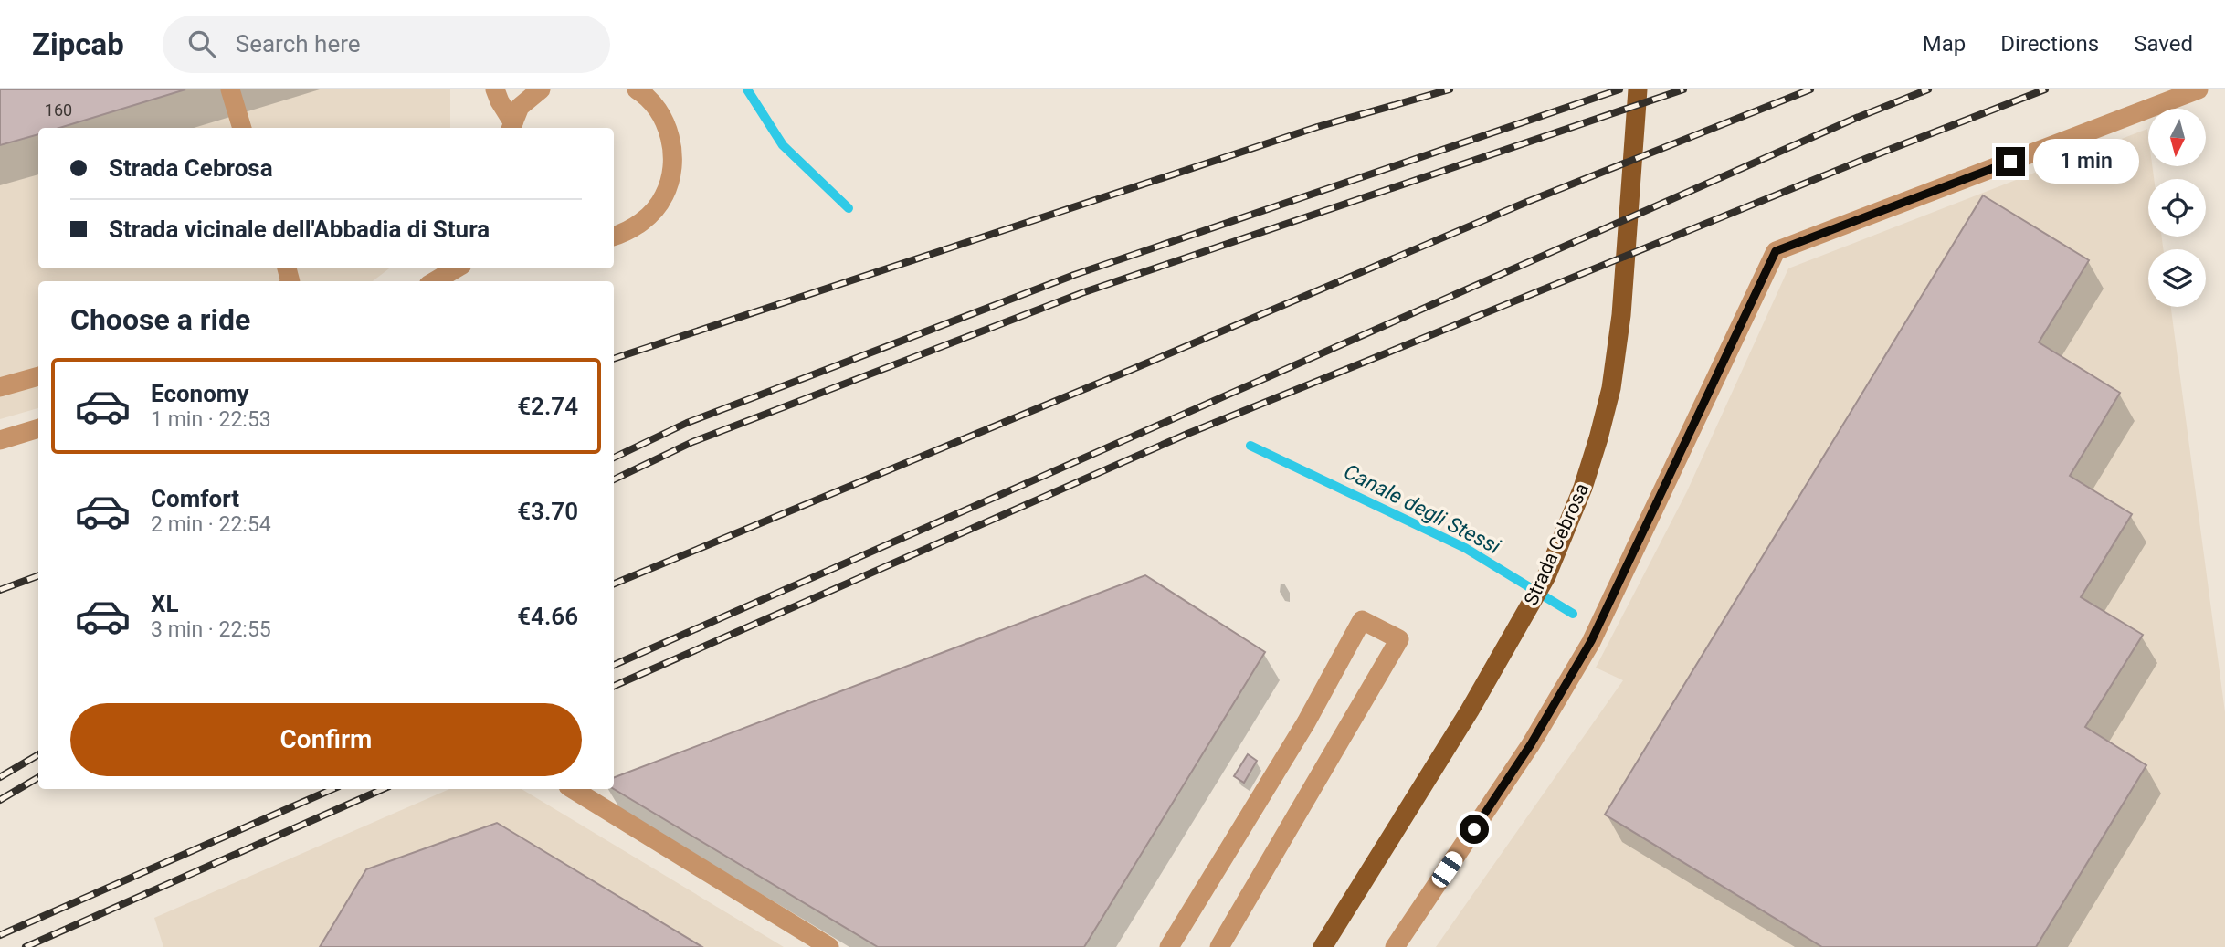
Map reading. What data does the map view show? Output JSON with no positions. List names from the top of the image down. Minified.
{"streets":{"main road":["Strada Cebrosa"]},"water":["Canale degli Stessi"],"house_numbers":["160"],"north":"bottom","page":{"header":"Zipcab","search":"Search here","nav":["Map","Directions","Saved"],"banner":["Strada Cebrosa","Strada vicinale dell'Abbadia di Stura"],"bubble":"1 min","heading":"Choose a ride","list":[{"name":"Economy","note":"1 min · 22:53","value":"€2.74"},{"name":"Comfort","note":"2 min · 22:54","value":"€3.70"},{"name":"XL","note":"3 min · 22:55","value":"€4.66"}],"buttons":"Confirm"}}
